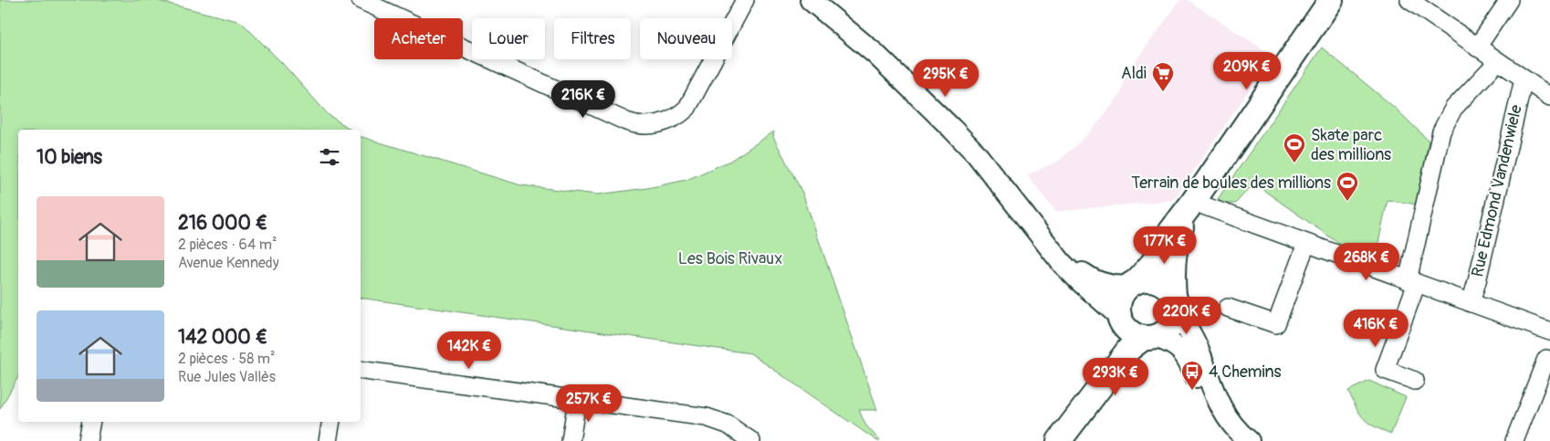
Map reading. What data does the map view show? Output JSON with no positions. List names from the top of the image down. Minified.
{"streets":{"street":["Rue Edmond Vandenwiele"]},"parks":["Les Bois Rivaux"],"places":{"supermarket":["Aldi"],"sports":["Skate parc des millions","Terrain de boules des millions"],"bus stop":["4 Chemins"]},"page":{"chip":["Acheter","Louer","Filtres","Nouveau"],"price":["209K €","295K €","216K €","177K €","268K €","220K €","416K €","142K €","293K €","257K €"],"heading":"10 biens","list":[{"name":"216 000 €","note":"2 pièces · 64 m² · Avenue Kennedy"},{"name":"142 000 €","note":"2 pièces · 58 m² · Rue Jules Vallès"}]}}
